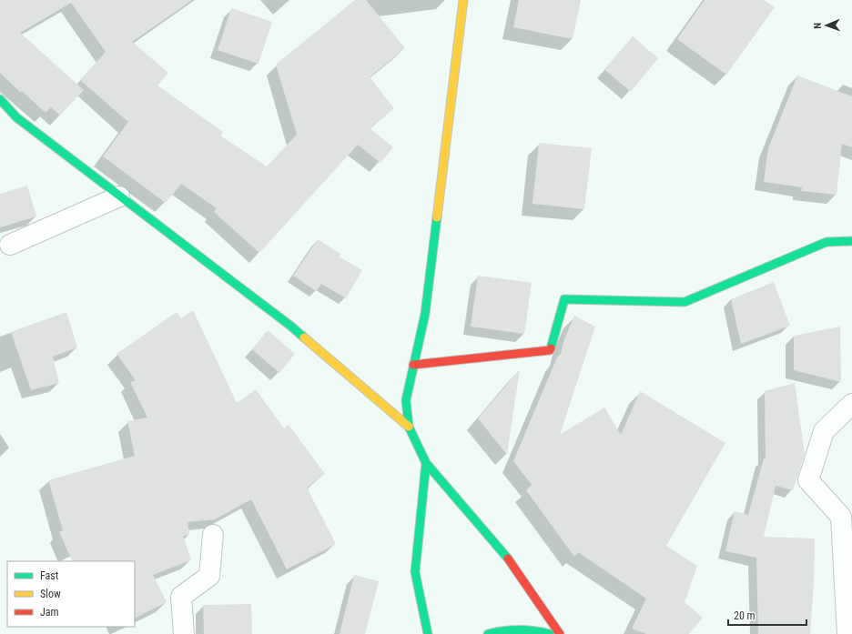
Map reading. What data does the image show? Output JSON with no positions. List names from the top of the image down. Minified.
{"legend":["Fast","Slow","Jam"],"scale_bar":"20 m","north":"left"}
